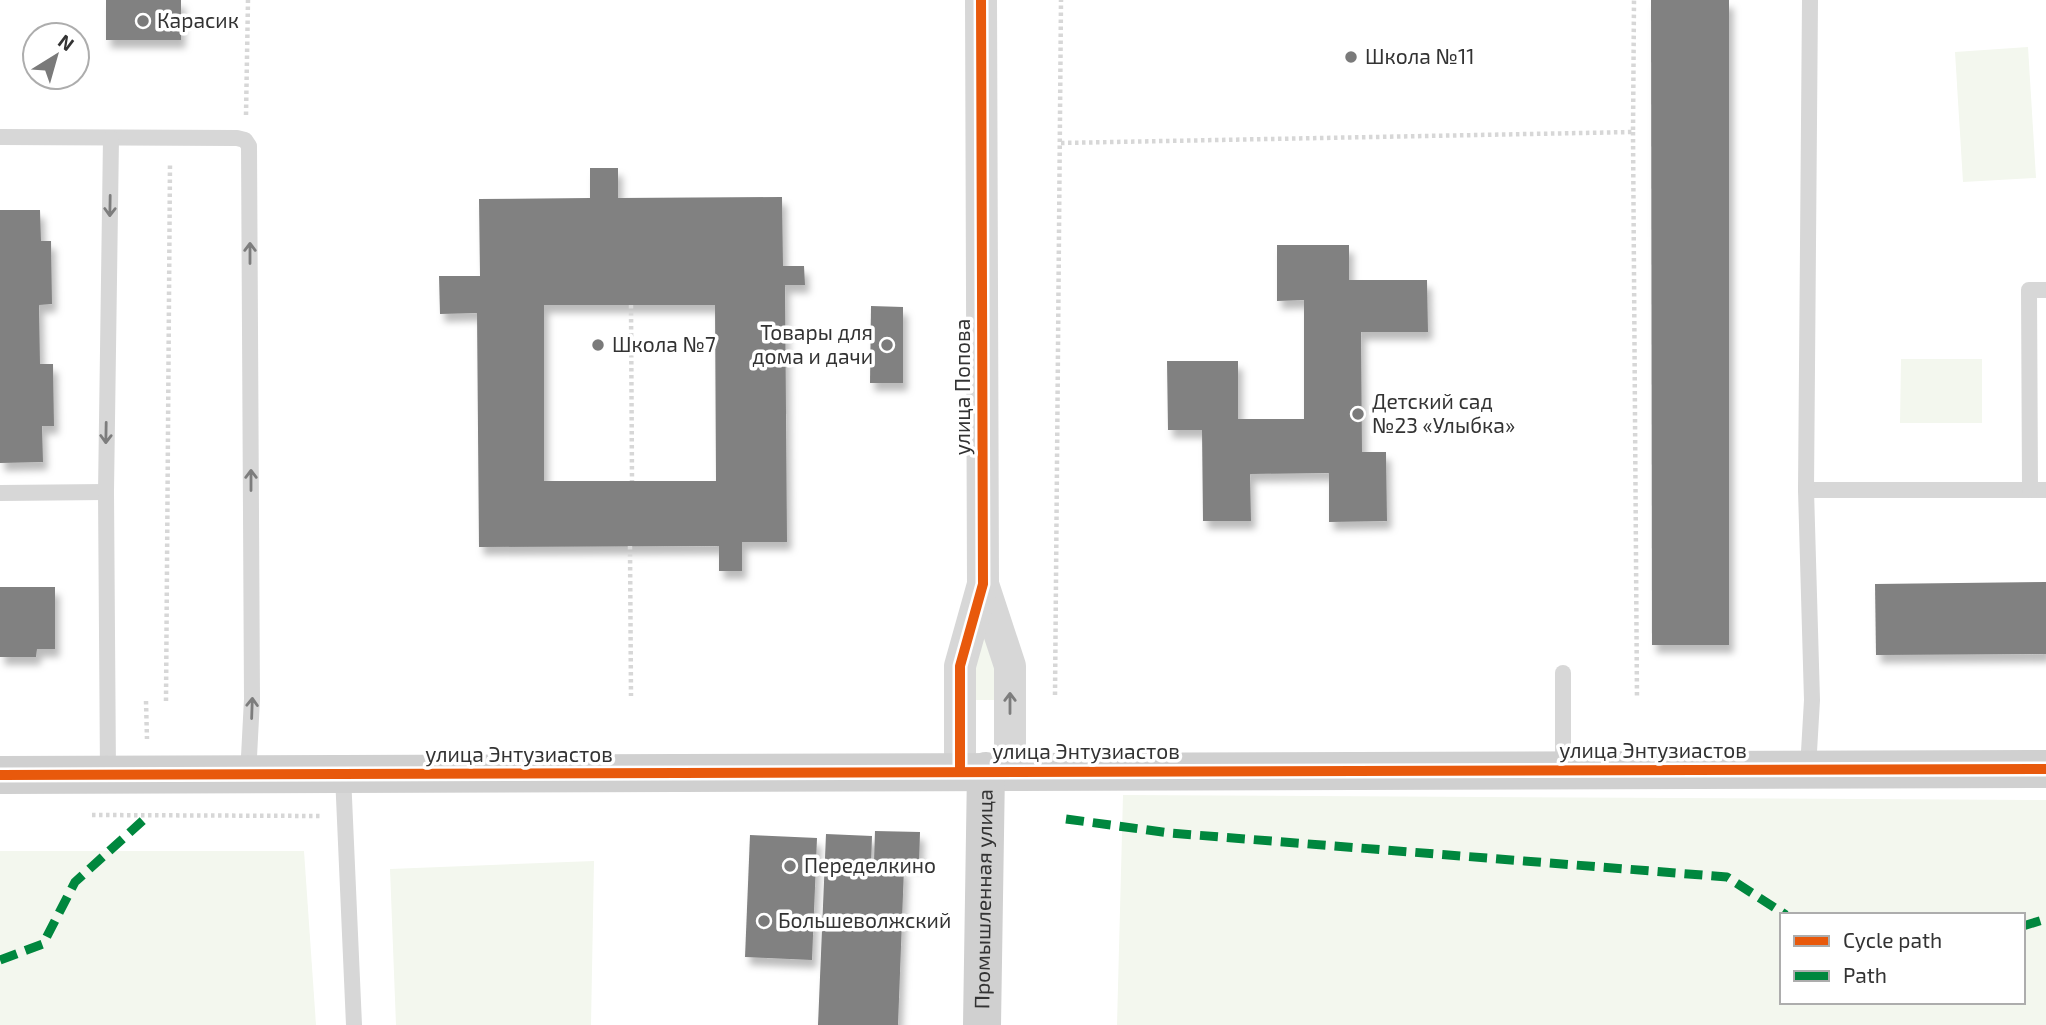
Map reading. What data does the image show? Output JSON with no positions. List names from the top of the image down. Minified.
{"streets":{"street":["улица Попова","улица Энтузиастов","Промышленная улица"]},"crossings":[["улица Попова","улица Энтузиастов"],["улица Попова","Промышленная улица"],["улица Энтузиастов","Промышленная улица"]],"places":["Карасик","Школа №11","Школа №7","Товары для дома и дачи","Детский сад №23 «Улыбка»","Переделкино","Большеволжский"],"legend":["Cycle path","Path"],"north":"top right"}
